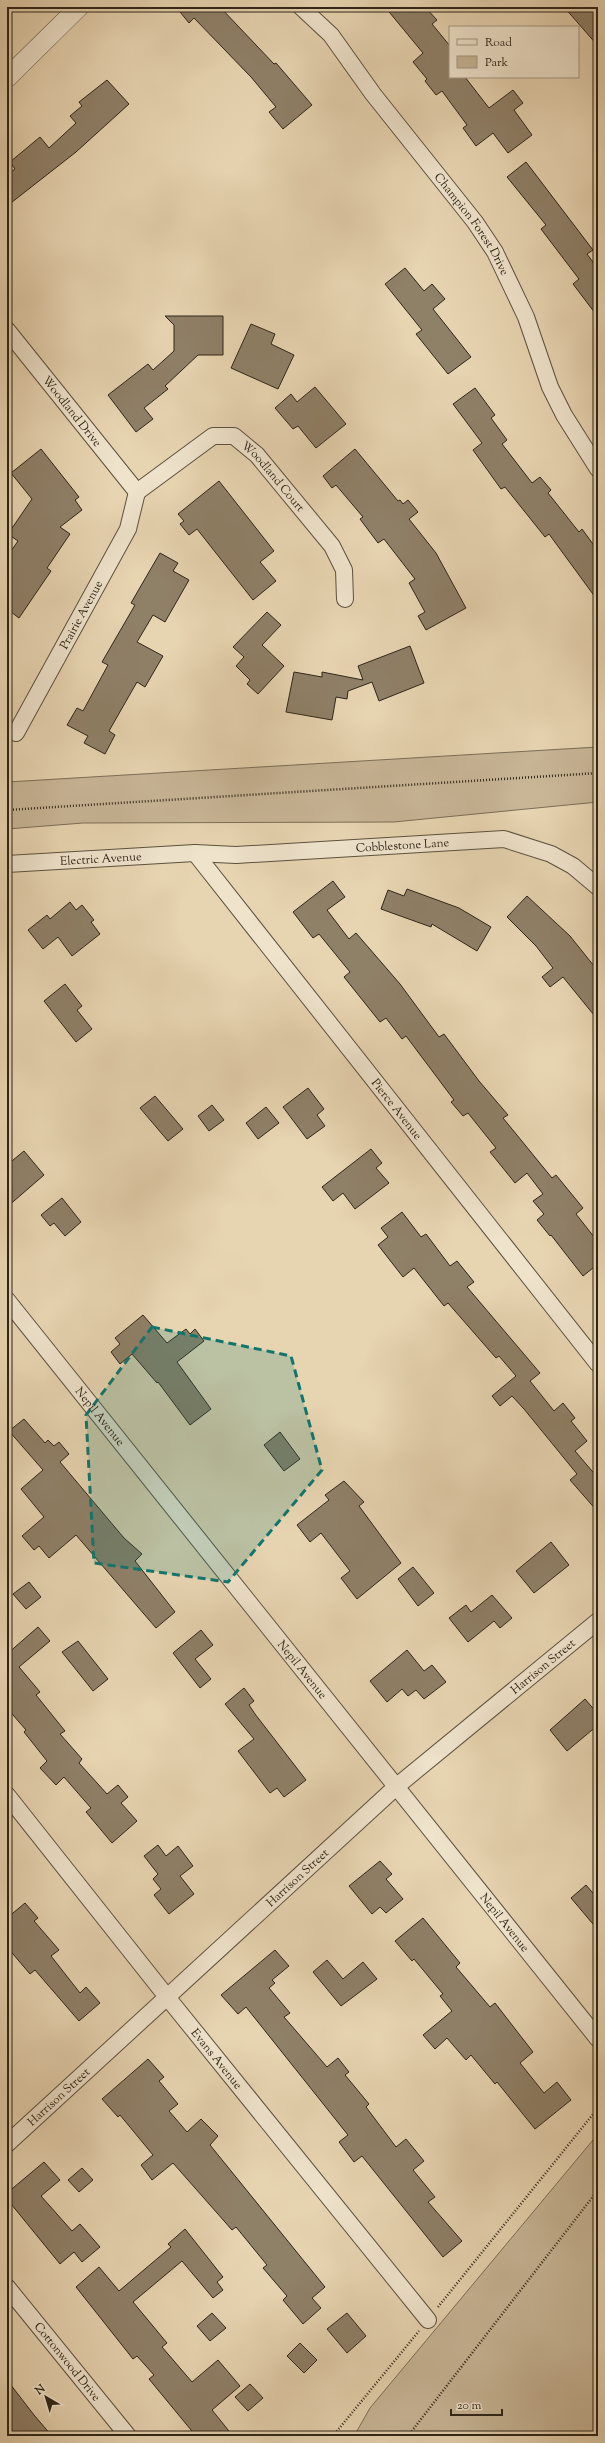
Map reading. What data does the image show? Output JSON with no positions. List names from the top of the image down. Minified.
{"streets":{"street":["Champion Forest Drive","Woodland Drive","Woodland Court","Prairie Avenue","Cobblestone Lane","Electric Avenue","Pierce Avenue","Nepil Avenue","Harrison Street","Evans Avenue","Cottonwood Drive"]},"crossings":[["Woodland Drive","Woodland Court"],["Woodland Drive","Prairie Avenue"],["Woodland Court","Prairie Avenue"],["Cobblestone Lane","Electric Avenue"],["Cobblestone Lane","Pierce Avenue"],["Electric Avenue","Pierce Avenue"],["Nepil Avenue","Harrison Street"],["Harrison Street","Evans Avenue"]],"legend":["Road","Park"],"scale_bar":"20 m","north":"top left"}
